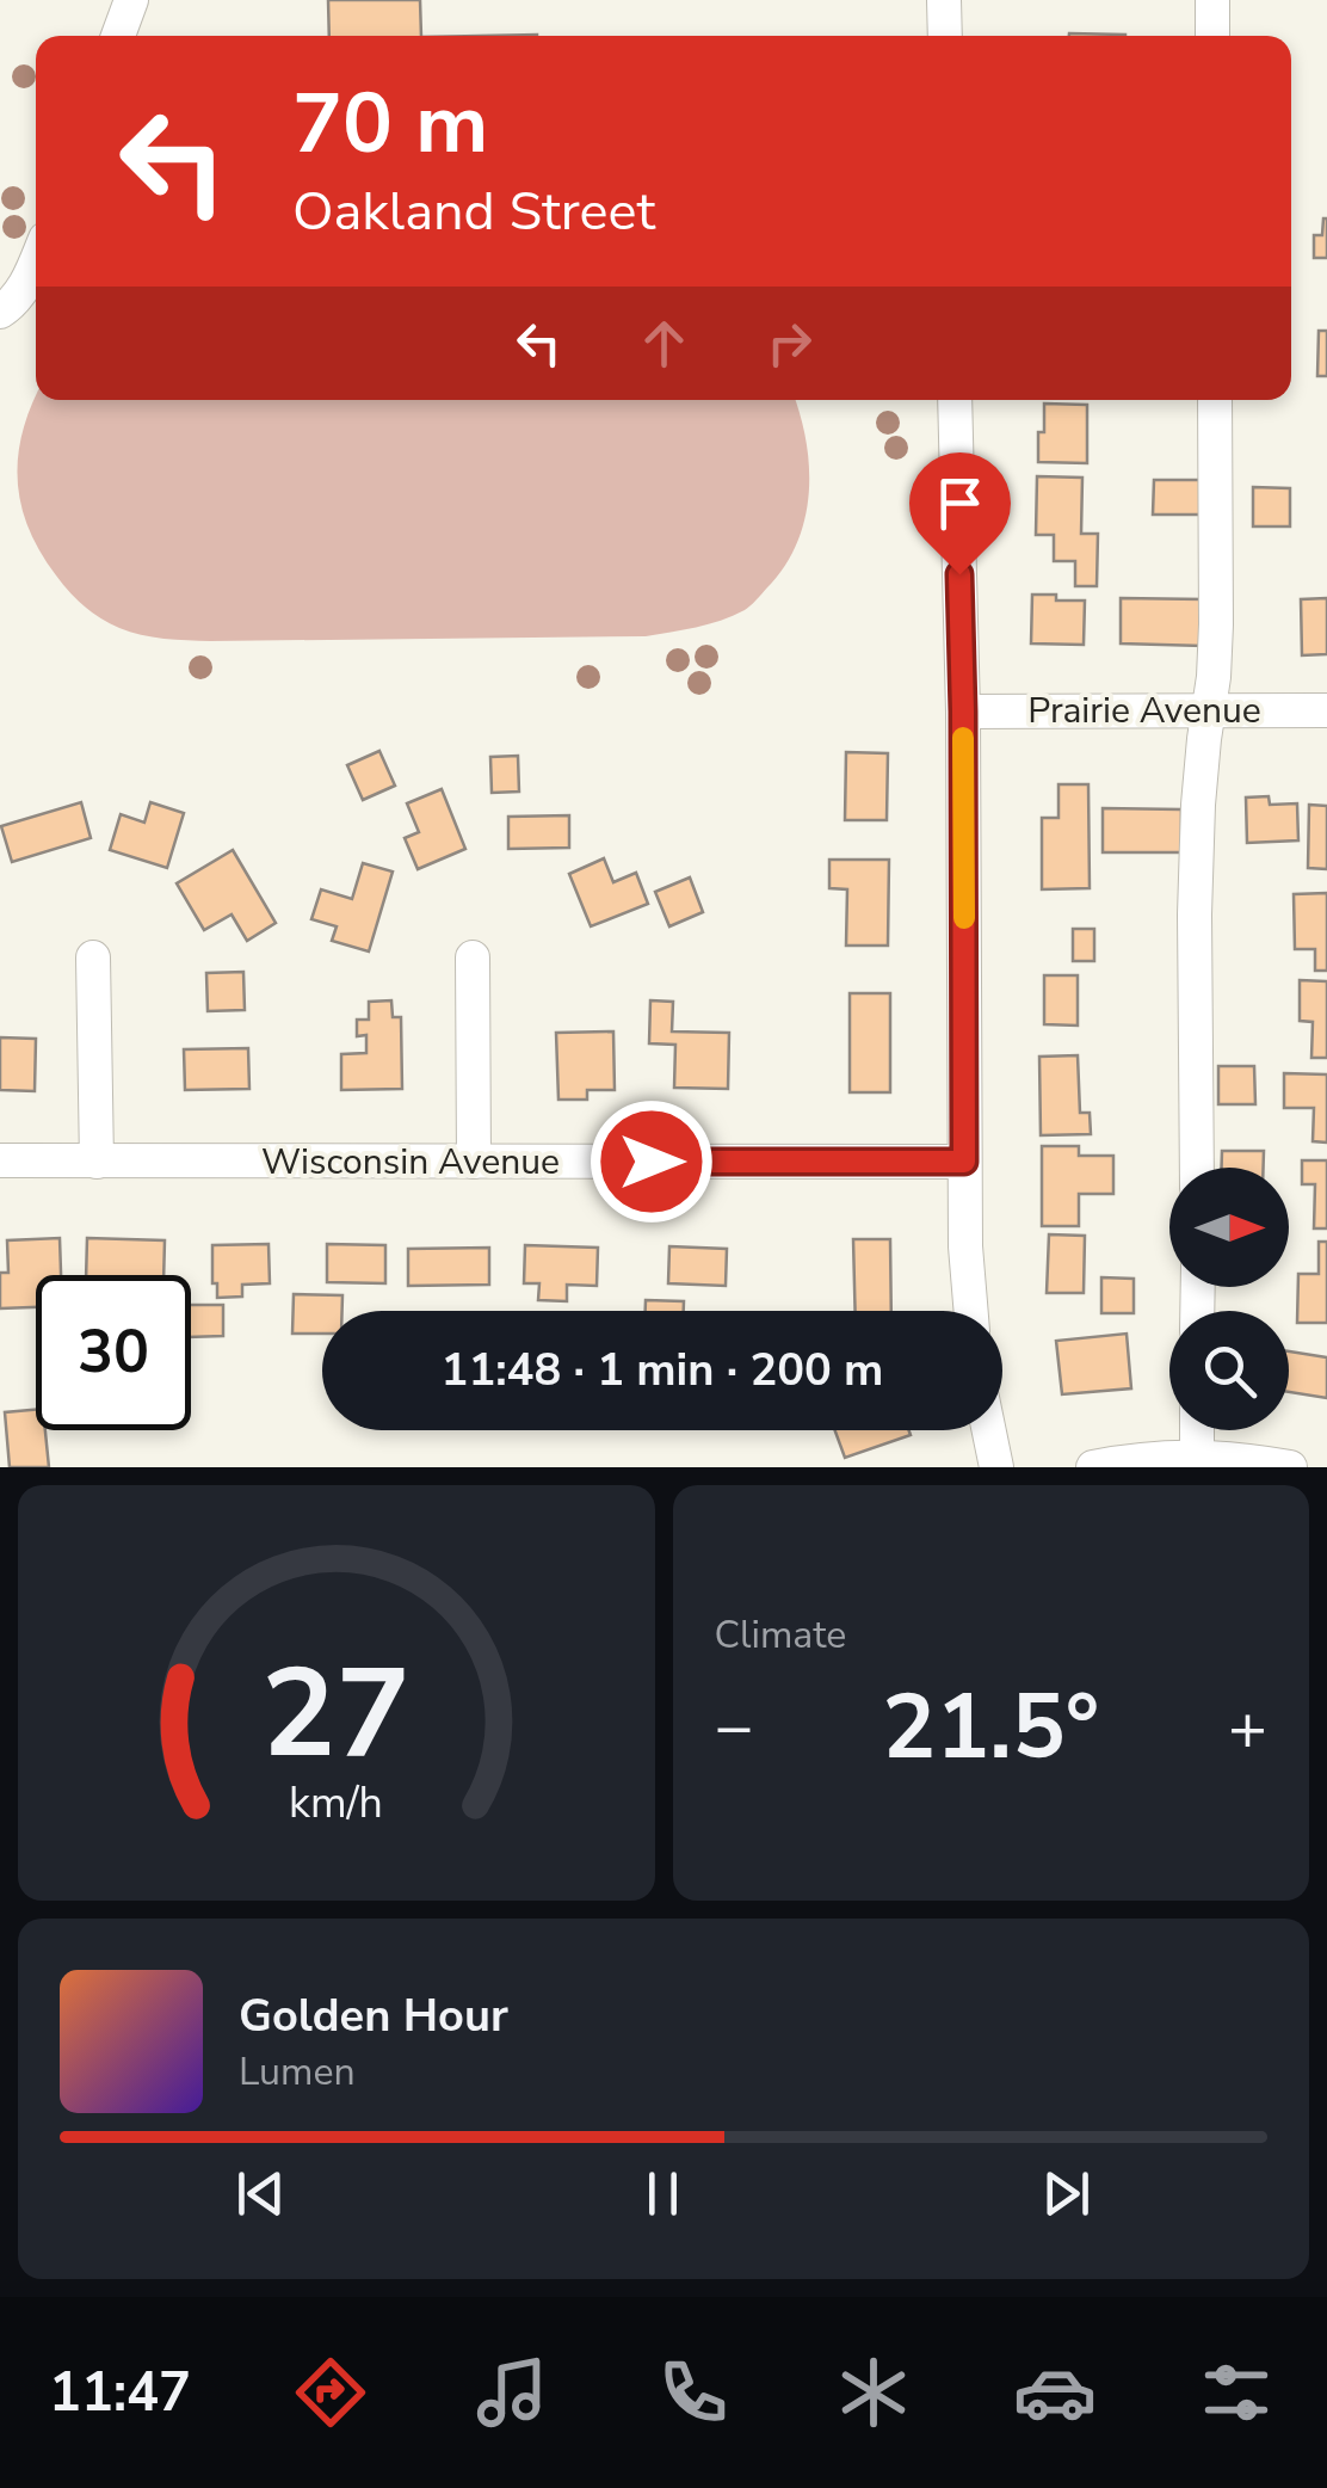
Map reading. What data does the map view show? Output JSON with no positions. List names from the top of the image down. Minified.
{"streets":{"street":["Prairie Avenue","Wisconsin Avenue"]},"north":"right","page":{"turn":["70 m","Oakland Street"],"limit":"30","trip":"11:48 · 1 min · 200 m","tile":"Climate","heat":["−","21.5°","+"],"song":["Golden Hour","Lumen"],"tabs":"11:47","gauge":["27","km/h"]}}
